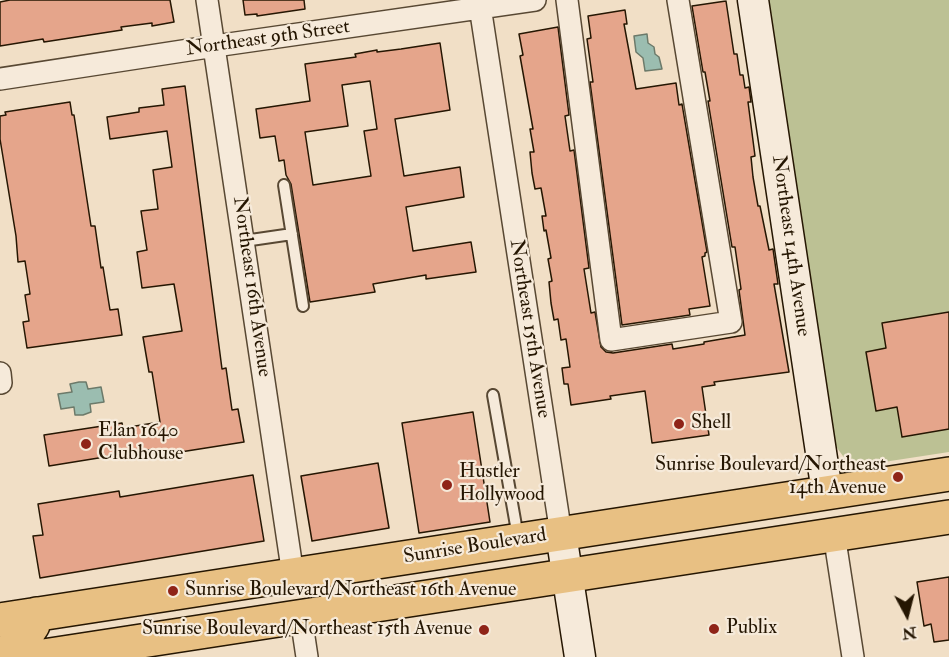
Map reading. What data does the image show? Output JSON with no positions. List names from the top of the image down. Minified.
{"streets":{"main road":["Sunrise Boulevard"],"street":["Northeast 9th Street","Northeast 14th Avenue","Northeast 16th Avenue","Northeast 15th Avenue"]},"crossings":[["Northeast 9th Street","Northeast 16th Avenue"],["Northeast 9th Street","Northeast 15th Avenue"],["Northeast 14th Avenue","Sunrise Boulevard"],["Northeast 16th Avenue","Sunrise Boulevard"],["Northeast 15th Avenue","Sunrise Boulevard"]],"places":["Shell","Elan 1640 Clubhouse","Sunrise Boulevard/Northeast 14th Avenue","Hustler Hollywood","Sunrise Boulevard/Northeast 16th Avenue","Publix","Sunrise Boulevard/Northeast 15th Avenue"],"north":"bottom"}
